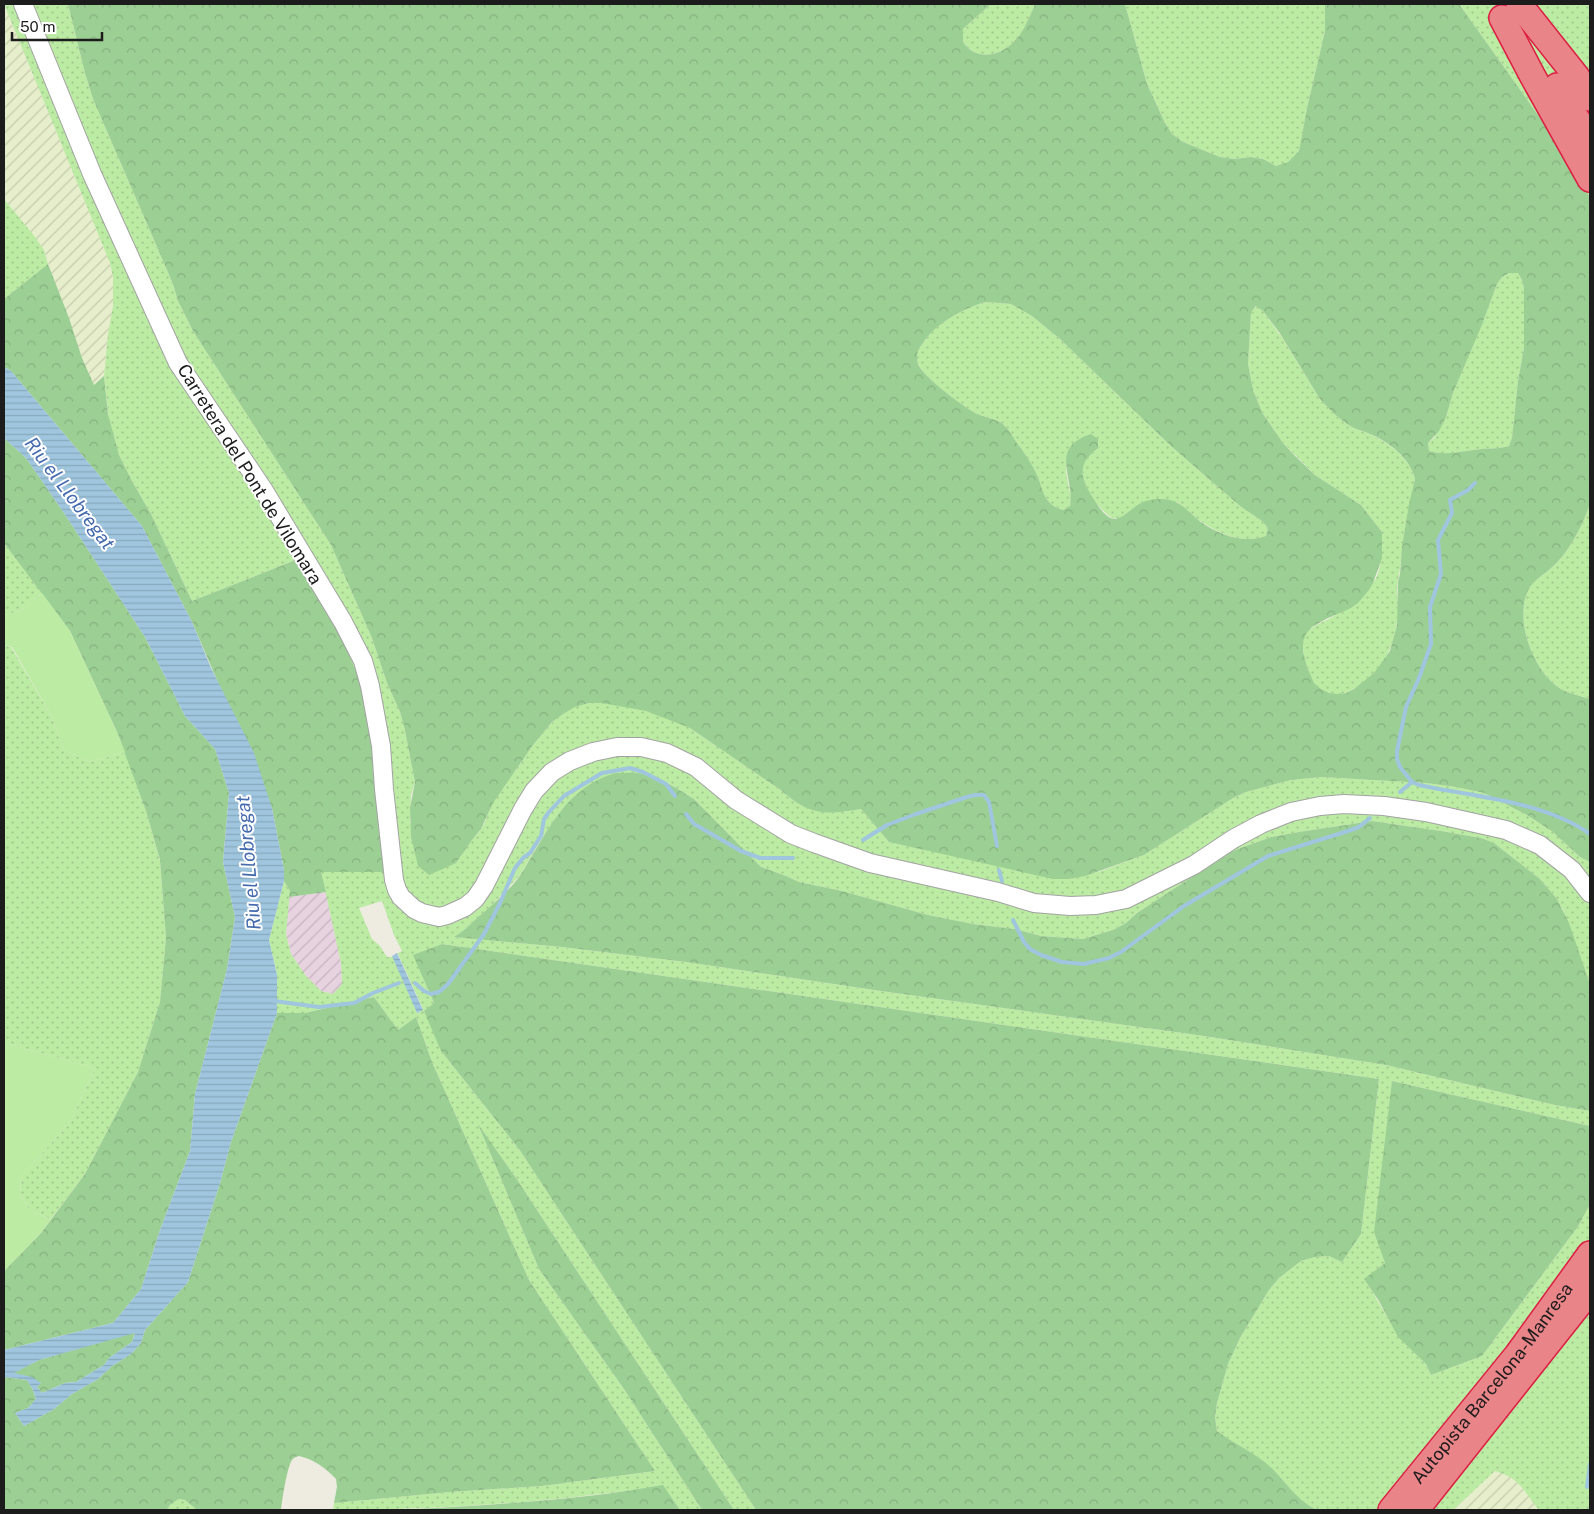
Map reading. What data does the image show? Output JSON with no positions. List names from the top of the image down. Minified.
{"streets":{"highway":["Autopista Barcelona-Manresa"],"street":["Carretera del Pont de Vilomara"]},"water":["Riu el Llobregat"],"scale_bar":"50 m"}
